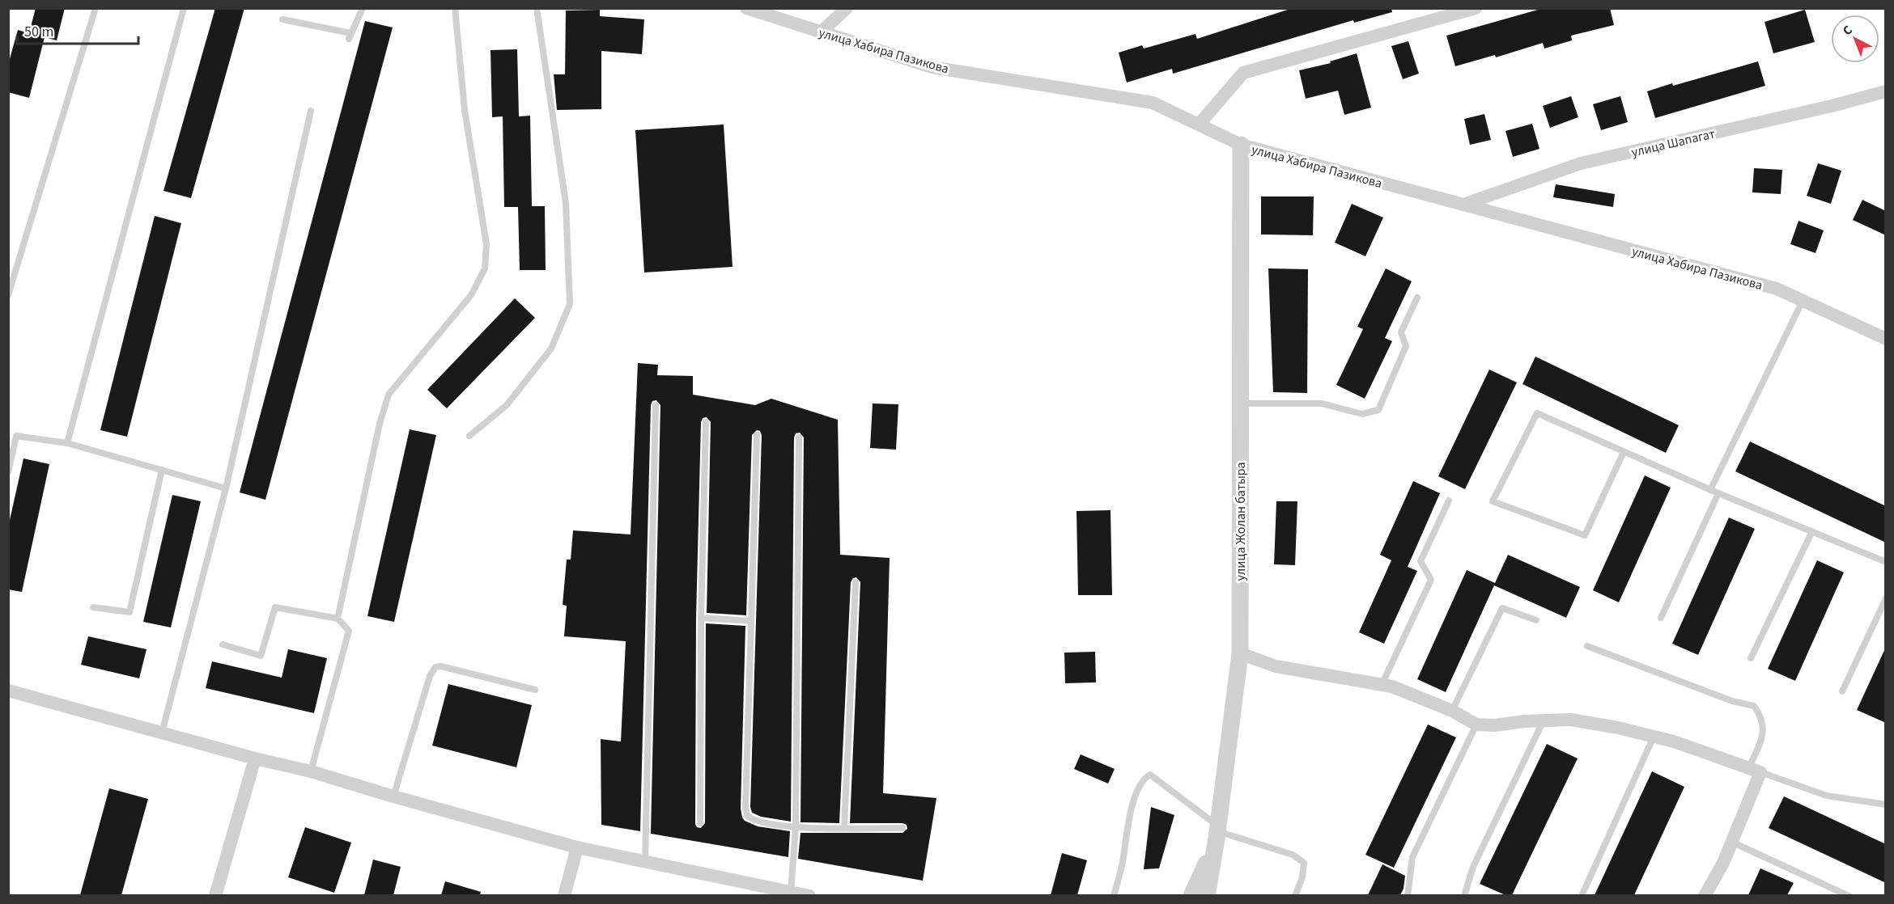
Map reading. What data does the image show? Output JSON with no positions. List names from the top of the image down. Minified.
{"streets":{"street":["улица Хабира Пазикова","улица Шапагат","улица Жолан батыра"]},"crossings":[["улица Хабира Пазикова","улица Шапагат"],["улица Хабира Пазикова","улица Жолан батыра"]],"scale_bar":"50 m","north":"top left"}
